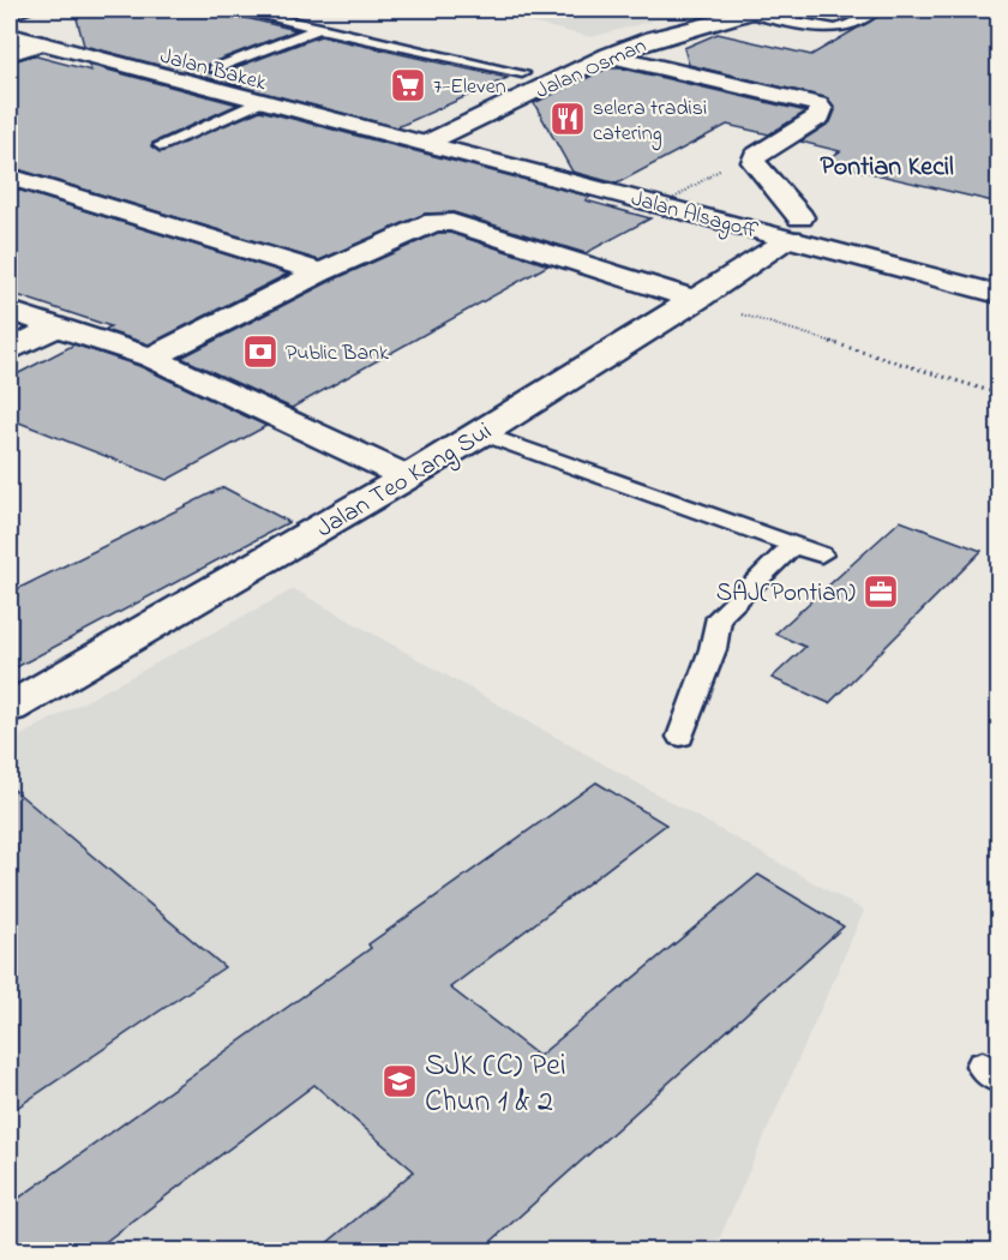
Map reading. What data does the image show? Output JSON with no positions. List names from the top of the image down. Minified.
{"streets":{"main road":["Jalan Osman","Jalan Bakek","Jalan Alsagoff","Jalan Teo Kang Sui"]},"crossings":[["Jalan Osman","Jalan Alsagoff"],["Jalan Bakek","Jalan Alsagoff"],["Jalan Alsagoff","Jalan Teo Kang Sui"]],"districts":["Pontian Kecil"],"places":{"supermarket":["7-Eleven"],"restaurant":["selera tradisi catering"],"bank":["Public Bank"],"office":["SAJ(Pontian)"],"school or university":["SJK (C) Pei Chun 1 & 2"]}}
